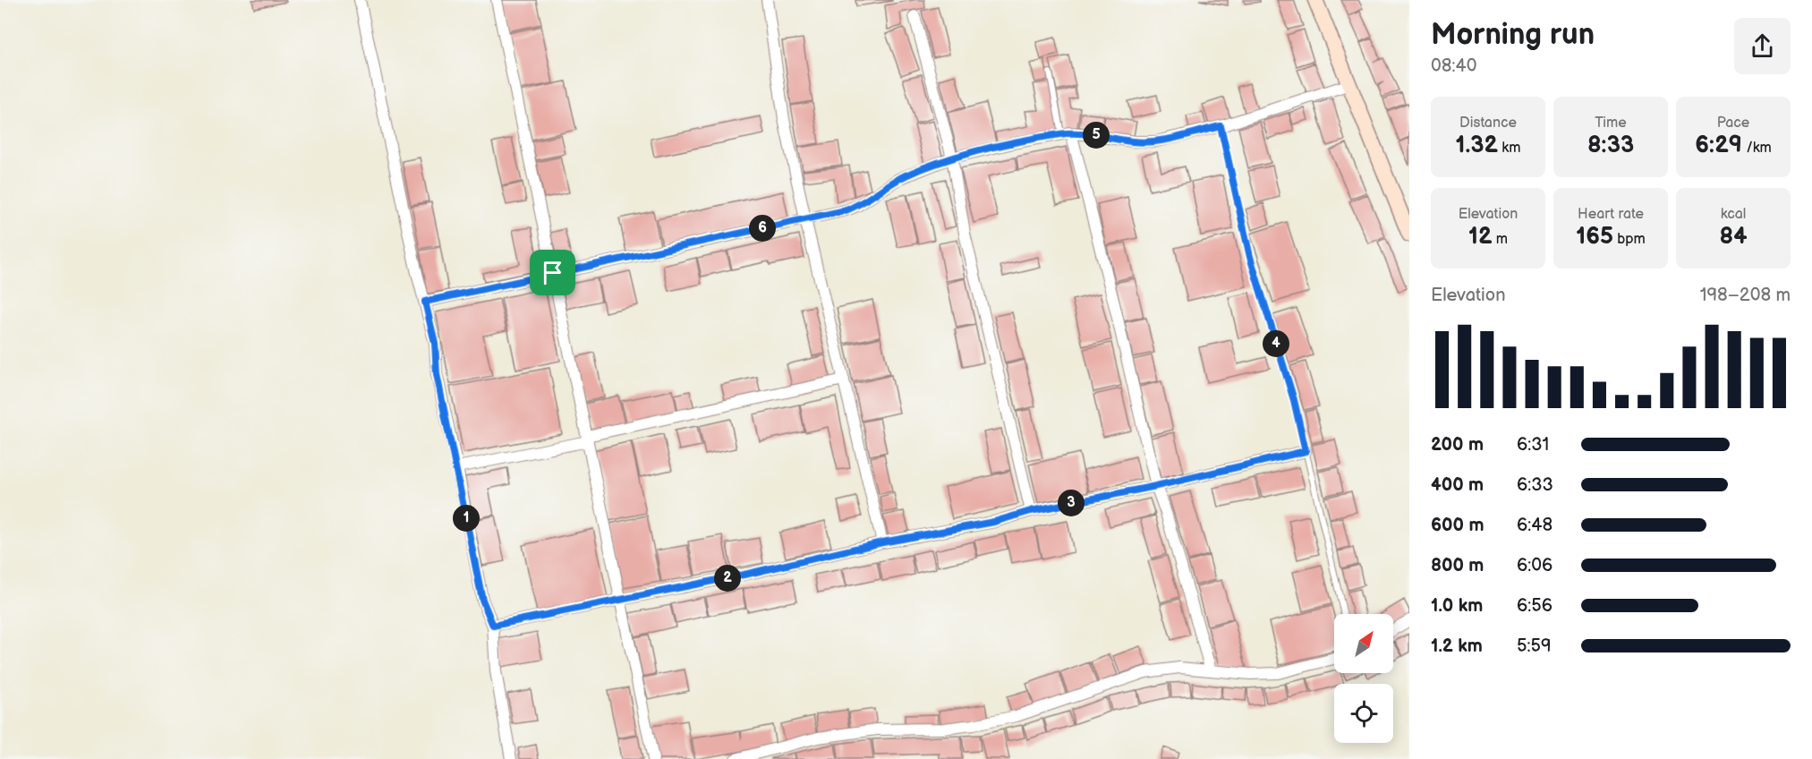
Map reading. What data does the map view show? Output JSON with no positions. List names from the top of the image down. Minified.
{"north":"top right","page":{"heading":["Morning run","08:40"],"stats":[["Distance","1.32 km"],["Time","8:33"],["Pace","6:29 /km"],["Elevation","12 m"],["Heart rate","165 bpm"],["kcal","84"]],"pins":["5","6","4","3","1","2"],"chart":["Elevation","198–208 m"],"list":[{"name":"200 m","note":"6:31"},{"name":"400 m","note":"6:33"},{"name":"600 m","note":"6:48"},{"name":"800 m","note":"6:06"},{"name":"1.0 km","note":"6:56"},{"name":"1.2 km","note":"5:59"}]}}
